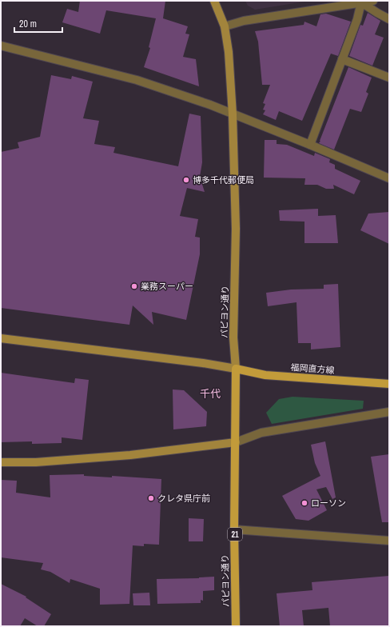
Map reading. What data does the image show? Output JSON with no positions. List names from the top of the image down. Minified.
{"streets":{"main road":["パピヨン通り","福岡直方線","21"]},"crossings":[["パピヨン通り","福岡直方線"]],"districts":["千代"],"places":["博多千代郵便局","業務スーパー","クレタ県庁前","ローソン"],"scale_bar":"20 m"}
